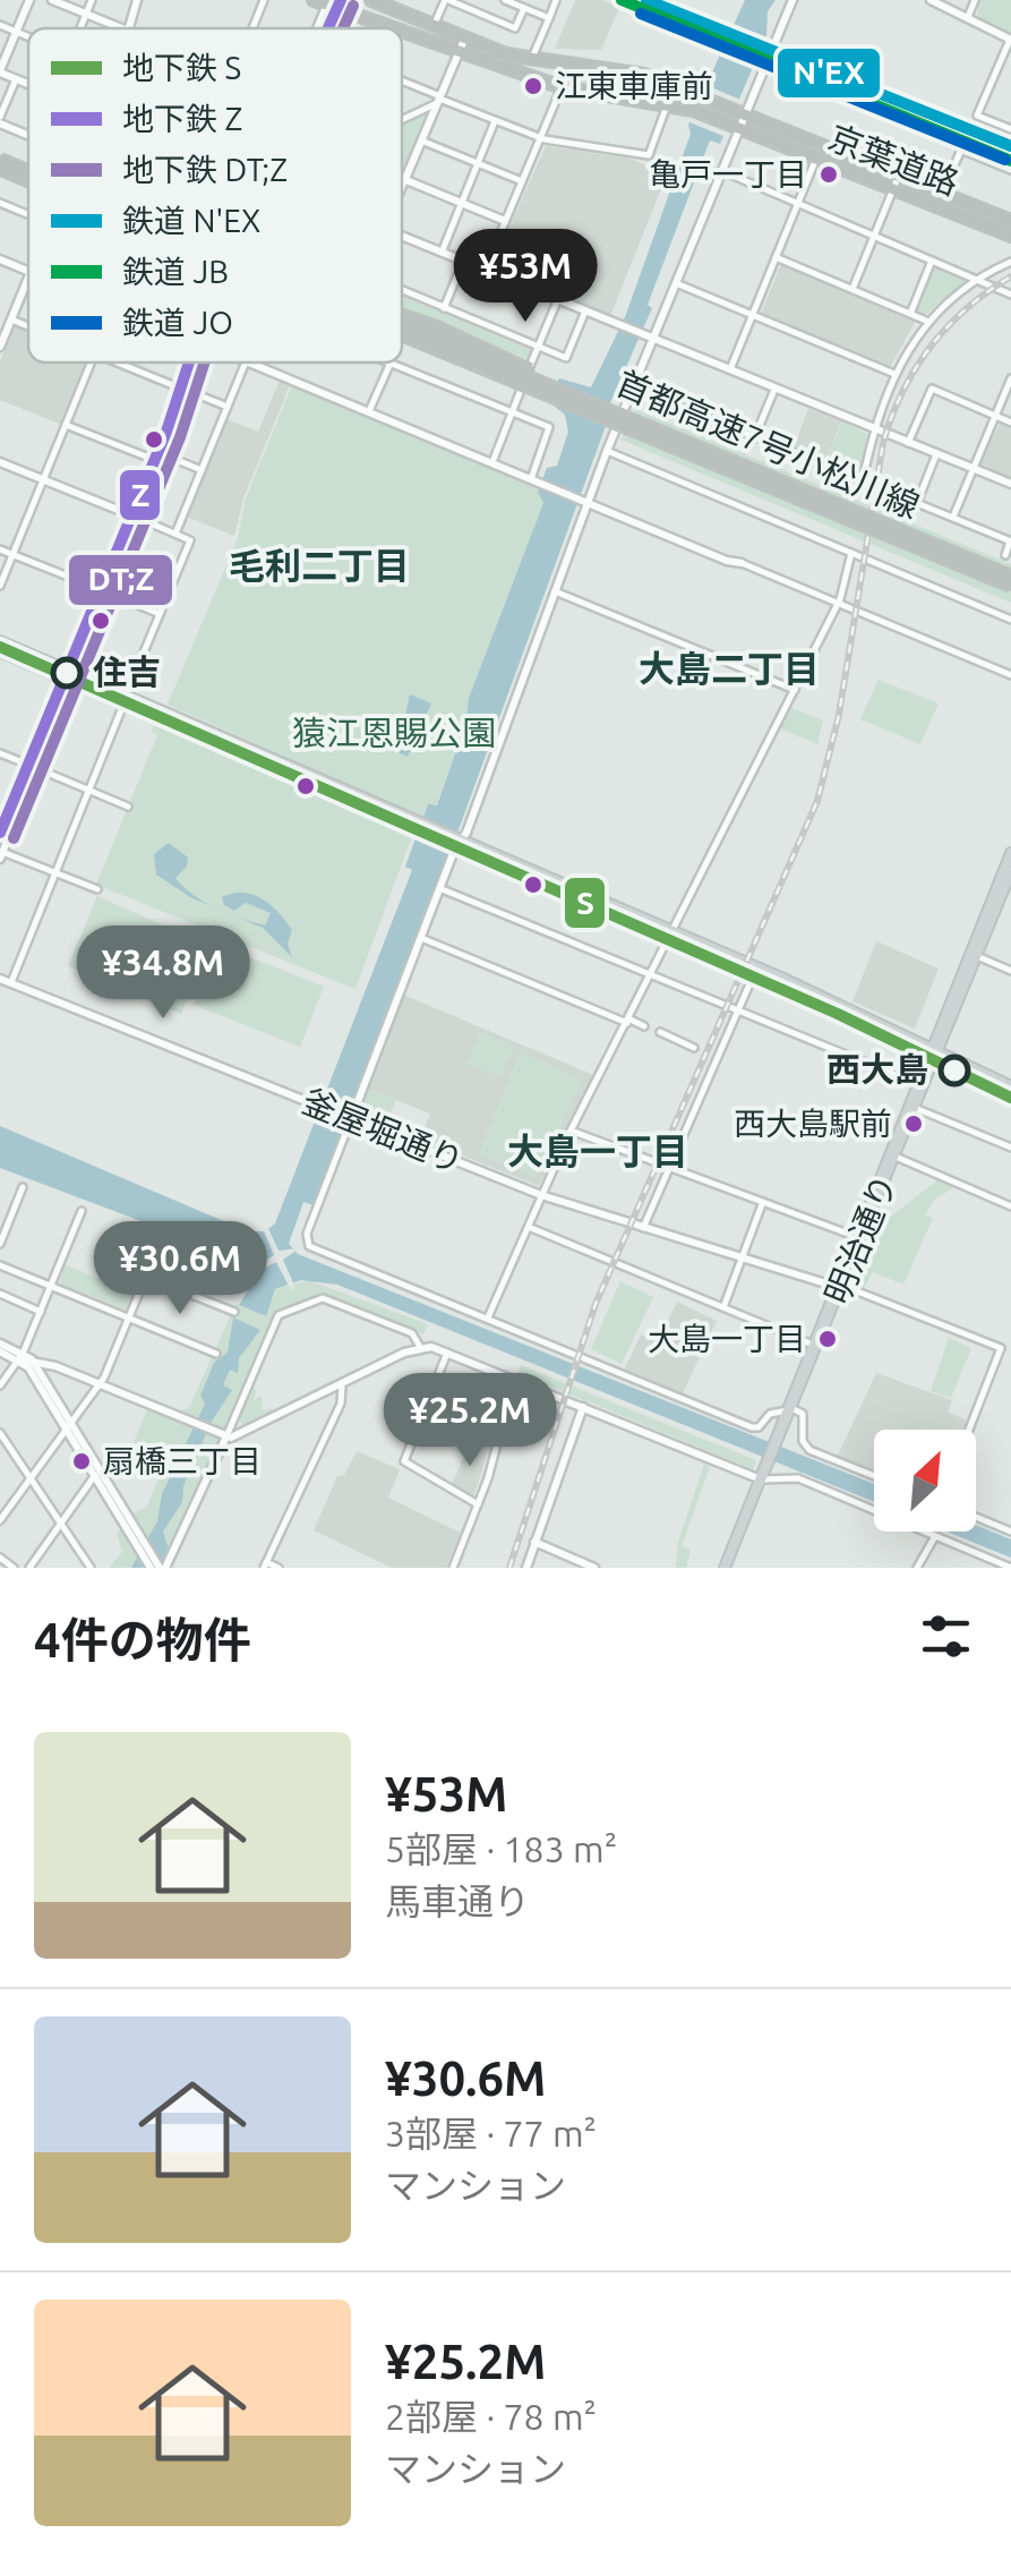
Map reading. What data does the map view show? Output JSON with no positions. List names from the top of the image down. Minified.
{"streets":{"highway":["京葉道路","首都高速7号小松川線"],"main road":["明治通り"],"street":["釜屋堀通り"]},"crossings":[["釜屋堀通り","明治通り"]],"districts":["毛利二丁目","大島二丁目","大島一丁目"],"parks":["猿江恩賜公園"],"places":["江東車庫前","亀戸一丁目","住吉","西大島","西大島駅前","大島一丁目","扇橋三丁目"],"lines":["metro line Z","rail line N'EX","rail line JB","metro line DT;Z","rail line JO","metro line S"],"legend":["地下鉄 S","地下鉄 Z","地下鉄 DT;Z","鉄道 N'EX","鉄道 JB","鉄道 JO"],"north":"top right","page":{"price":["¥53M","¥34.8M","¥30.6M","¥25.2M"],"heading":"4件の物件","list":[{"name":"¥53M","note":"5部屋 · 183 m² · 馬車通り"},{"name":"¥30.6M","note":"3部屋 · 77 m² · マンション"},{"name":"¥25.2M","note":"2部屋 · 78 m² · マンション"}]}}
